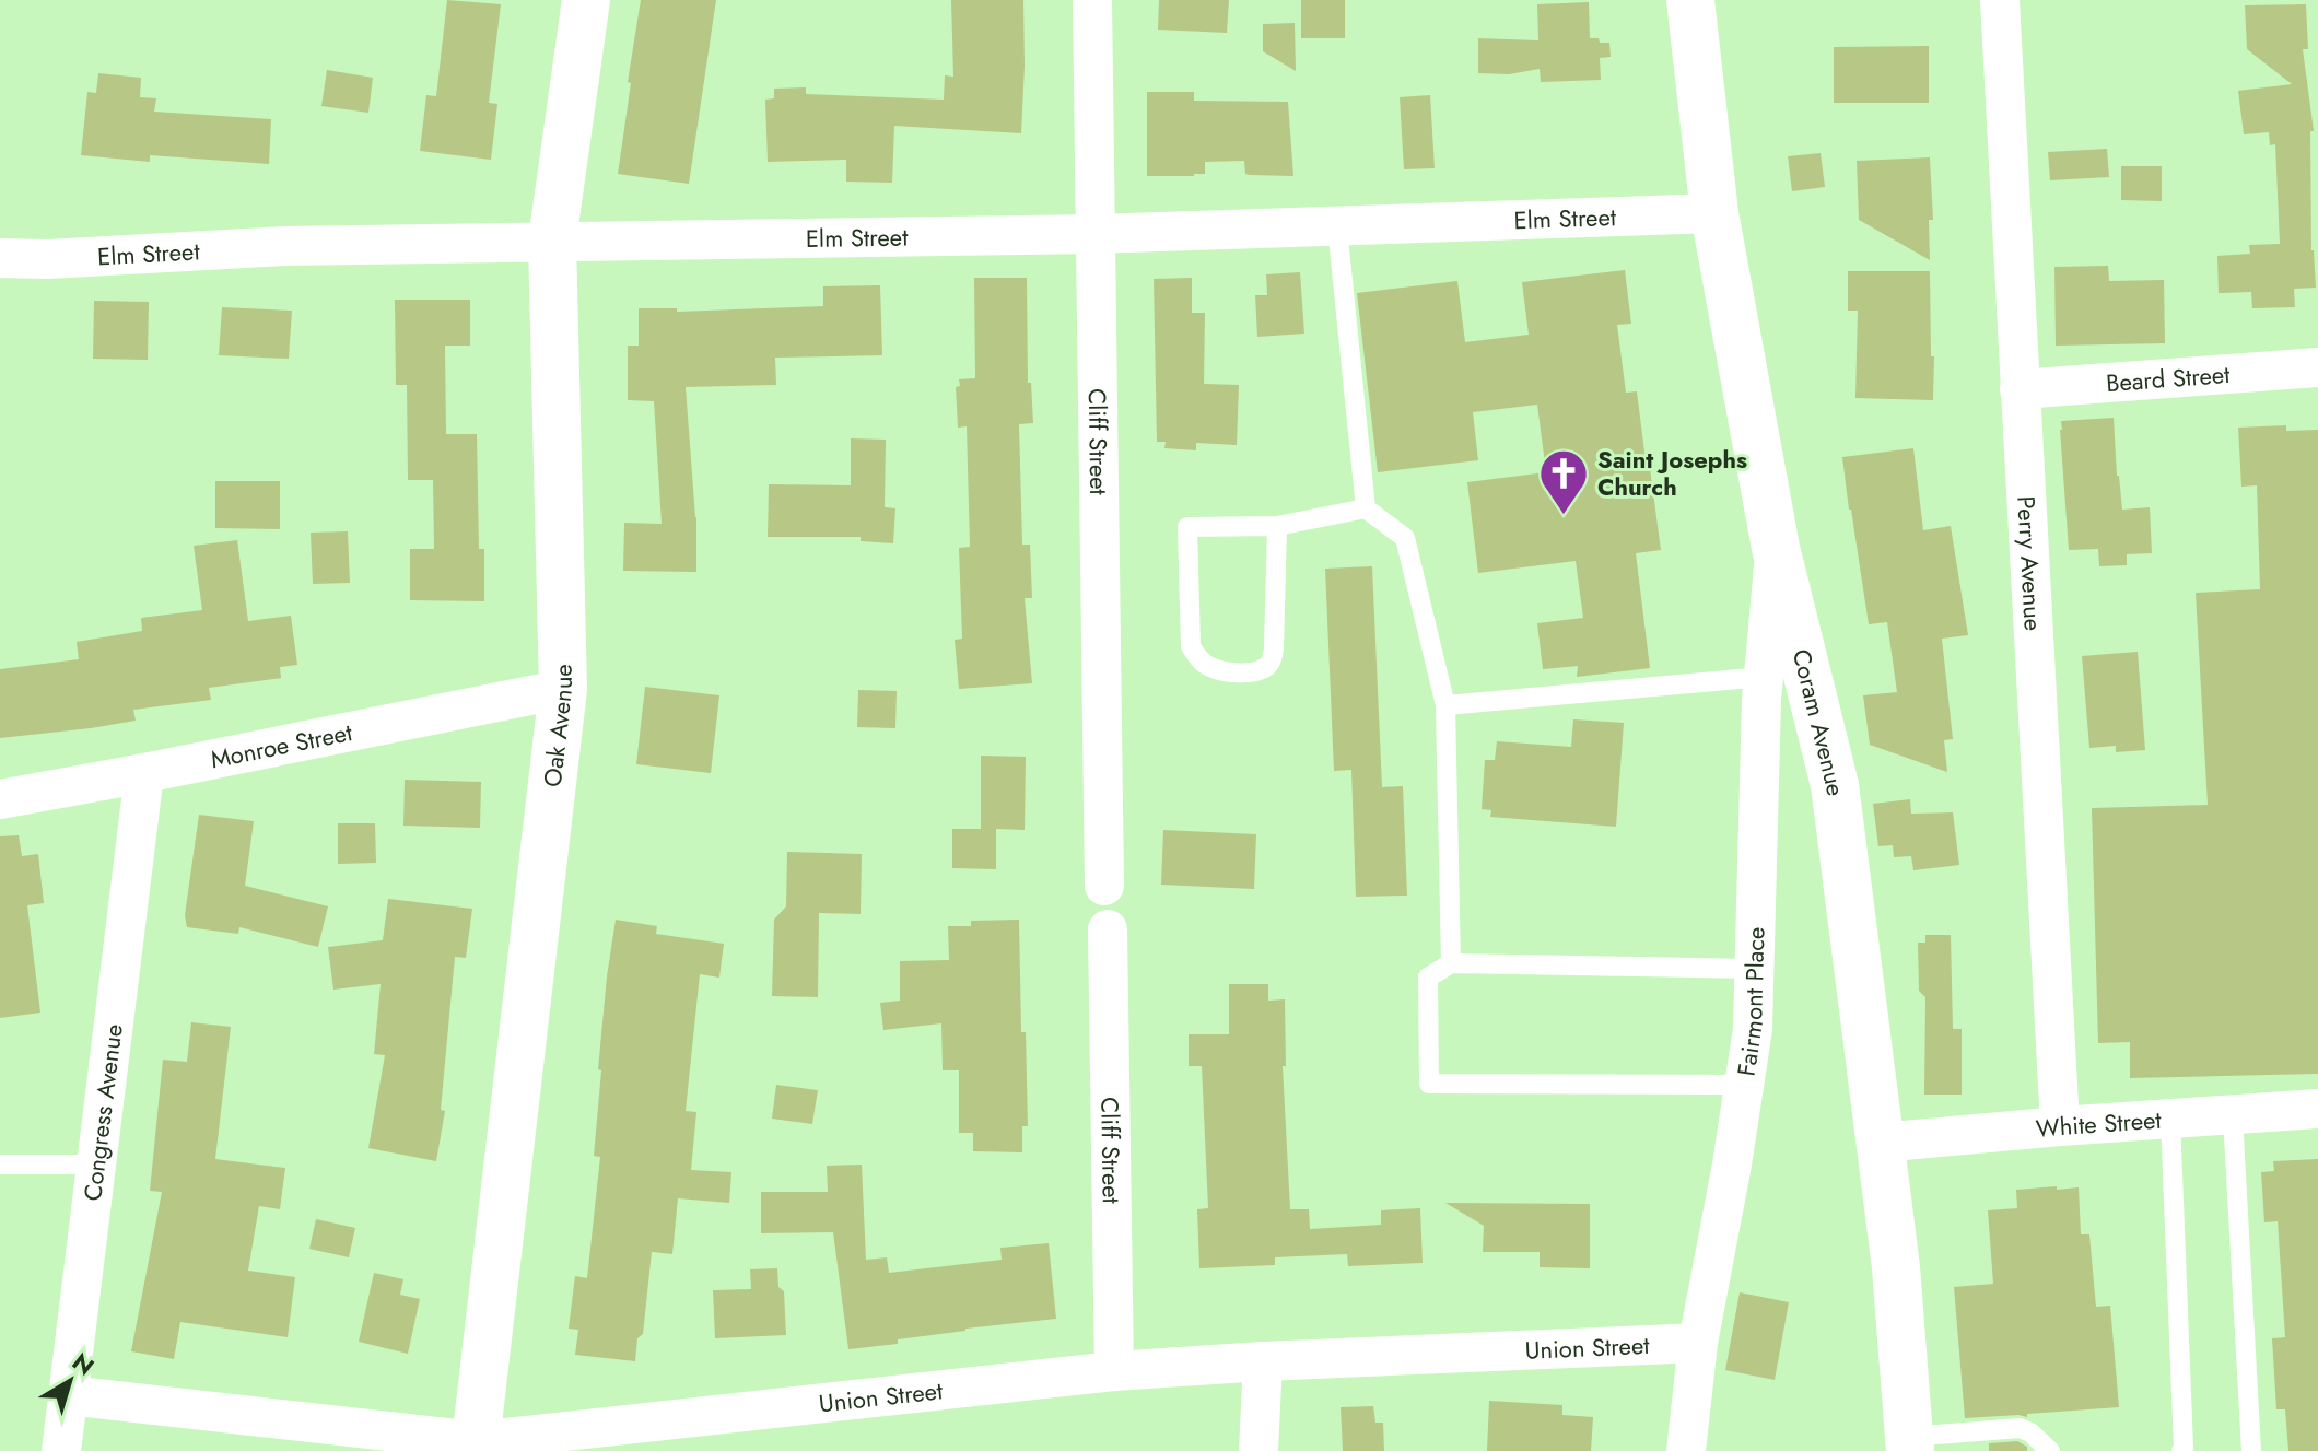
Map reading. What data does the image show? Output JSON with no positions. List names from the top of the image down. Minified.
{"streets":{"main road":["Coram Avenue","Oak Avenue"],"street":["Elm Street","Beard Street","Cliff Street","Perry Avenue","Monroe Street","Fairmont Place","Congress Avenue","White Street","Union Street"]},"crossings":[["Elm Street","Cliff Street"],["Elm Street","Coram Avenue"],["Elm Street","Oak Avenue"],["Beard Street","Perry Avenue"],["Cliff Street","Union Street"],["Perry Avenue","White Street"],["Coram Avenue","Fairmont Place"],["Coram Avenue","White Street"],["Oak Avenue","Monroe Street"],["Oak Avenue","Union Street"],["Monroe Street","Congress Avenue"],["Fairmont Place","Union Street"],["Congress Avenue","Union Street"]],"places":{"church":["Saint Josephs Church"]},"north":"top right"}
